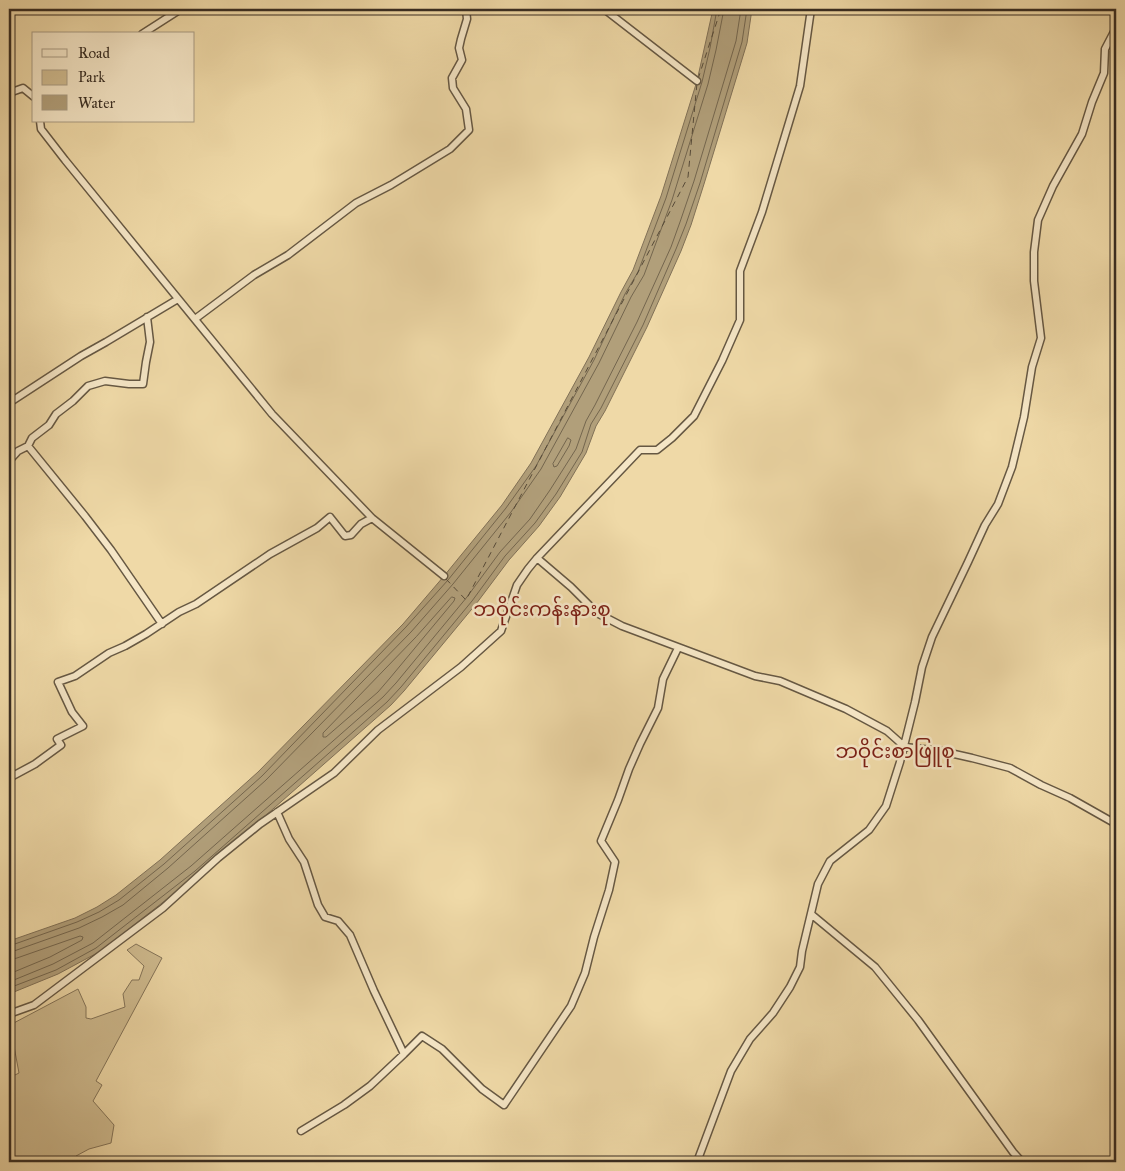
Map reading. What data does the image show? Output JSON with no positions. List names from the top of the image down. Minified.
{"districts":["ဘဝိုင်းကန်းနားစု","ဘဝိုင်းစာဖြူစု"],"legend":["Road","Park","Water"]}
